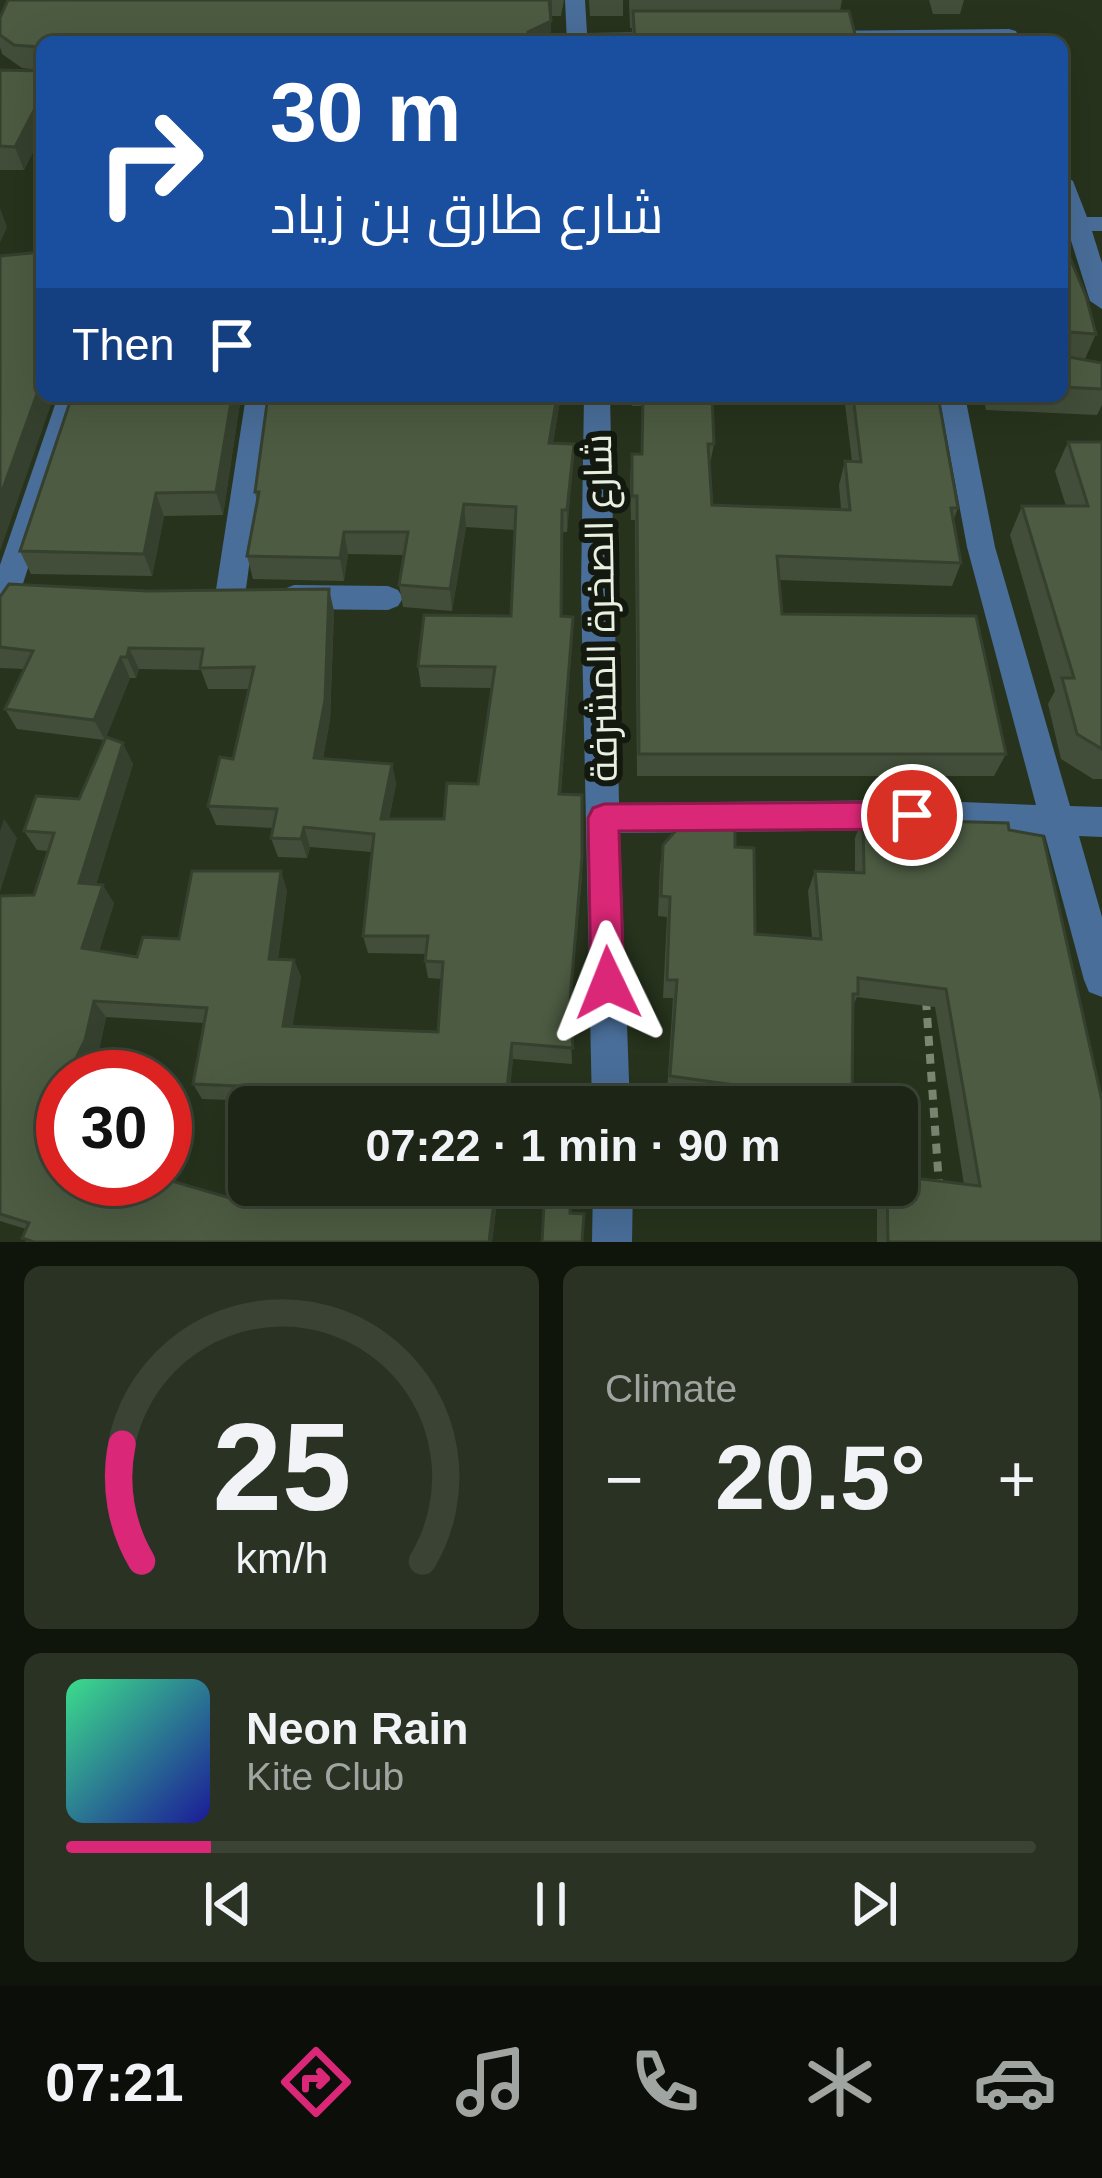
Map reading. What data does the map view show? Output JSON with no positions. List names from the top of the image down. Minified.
{"streets":{"street":["شارع الصخرة المشرفة"]},"page":{"turn":["30 m","شارع طارق بن زياد"],"then":"Then","limit":"30","trip":"07:22 · 1 min · 90 m","tile":"Climate","heat":["−","20.5°","+"],"song":["Neon Rain","Kite Club"],"tabs":"07:21","gauge":["25","km/h"]}}
